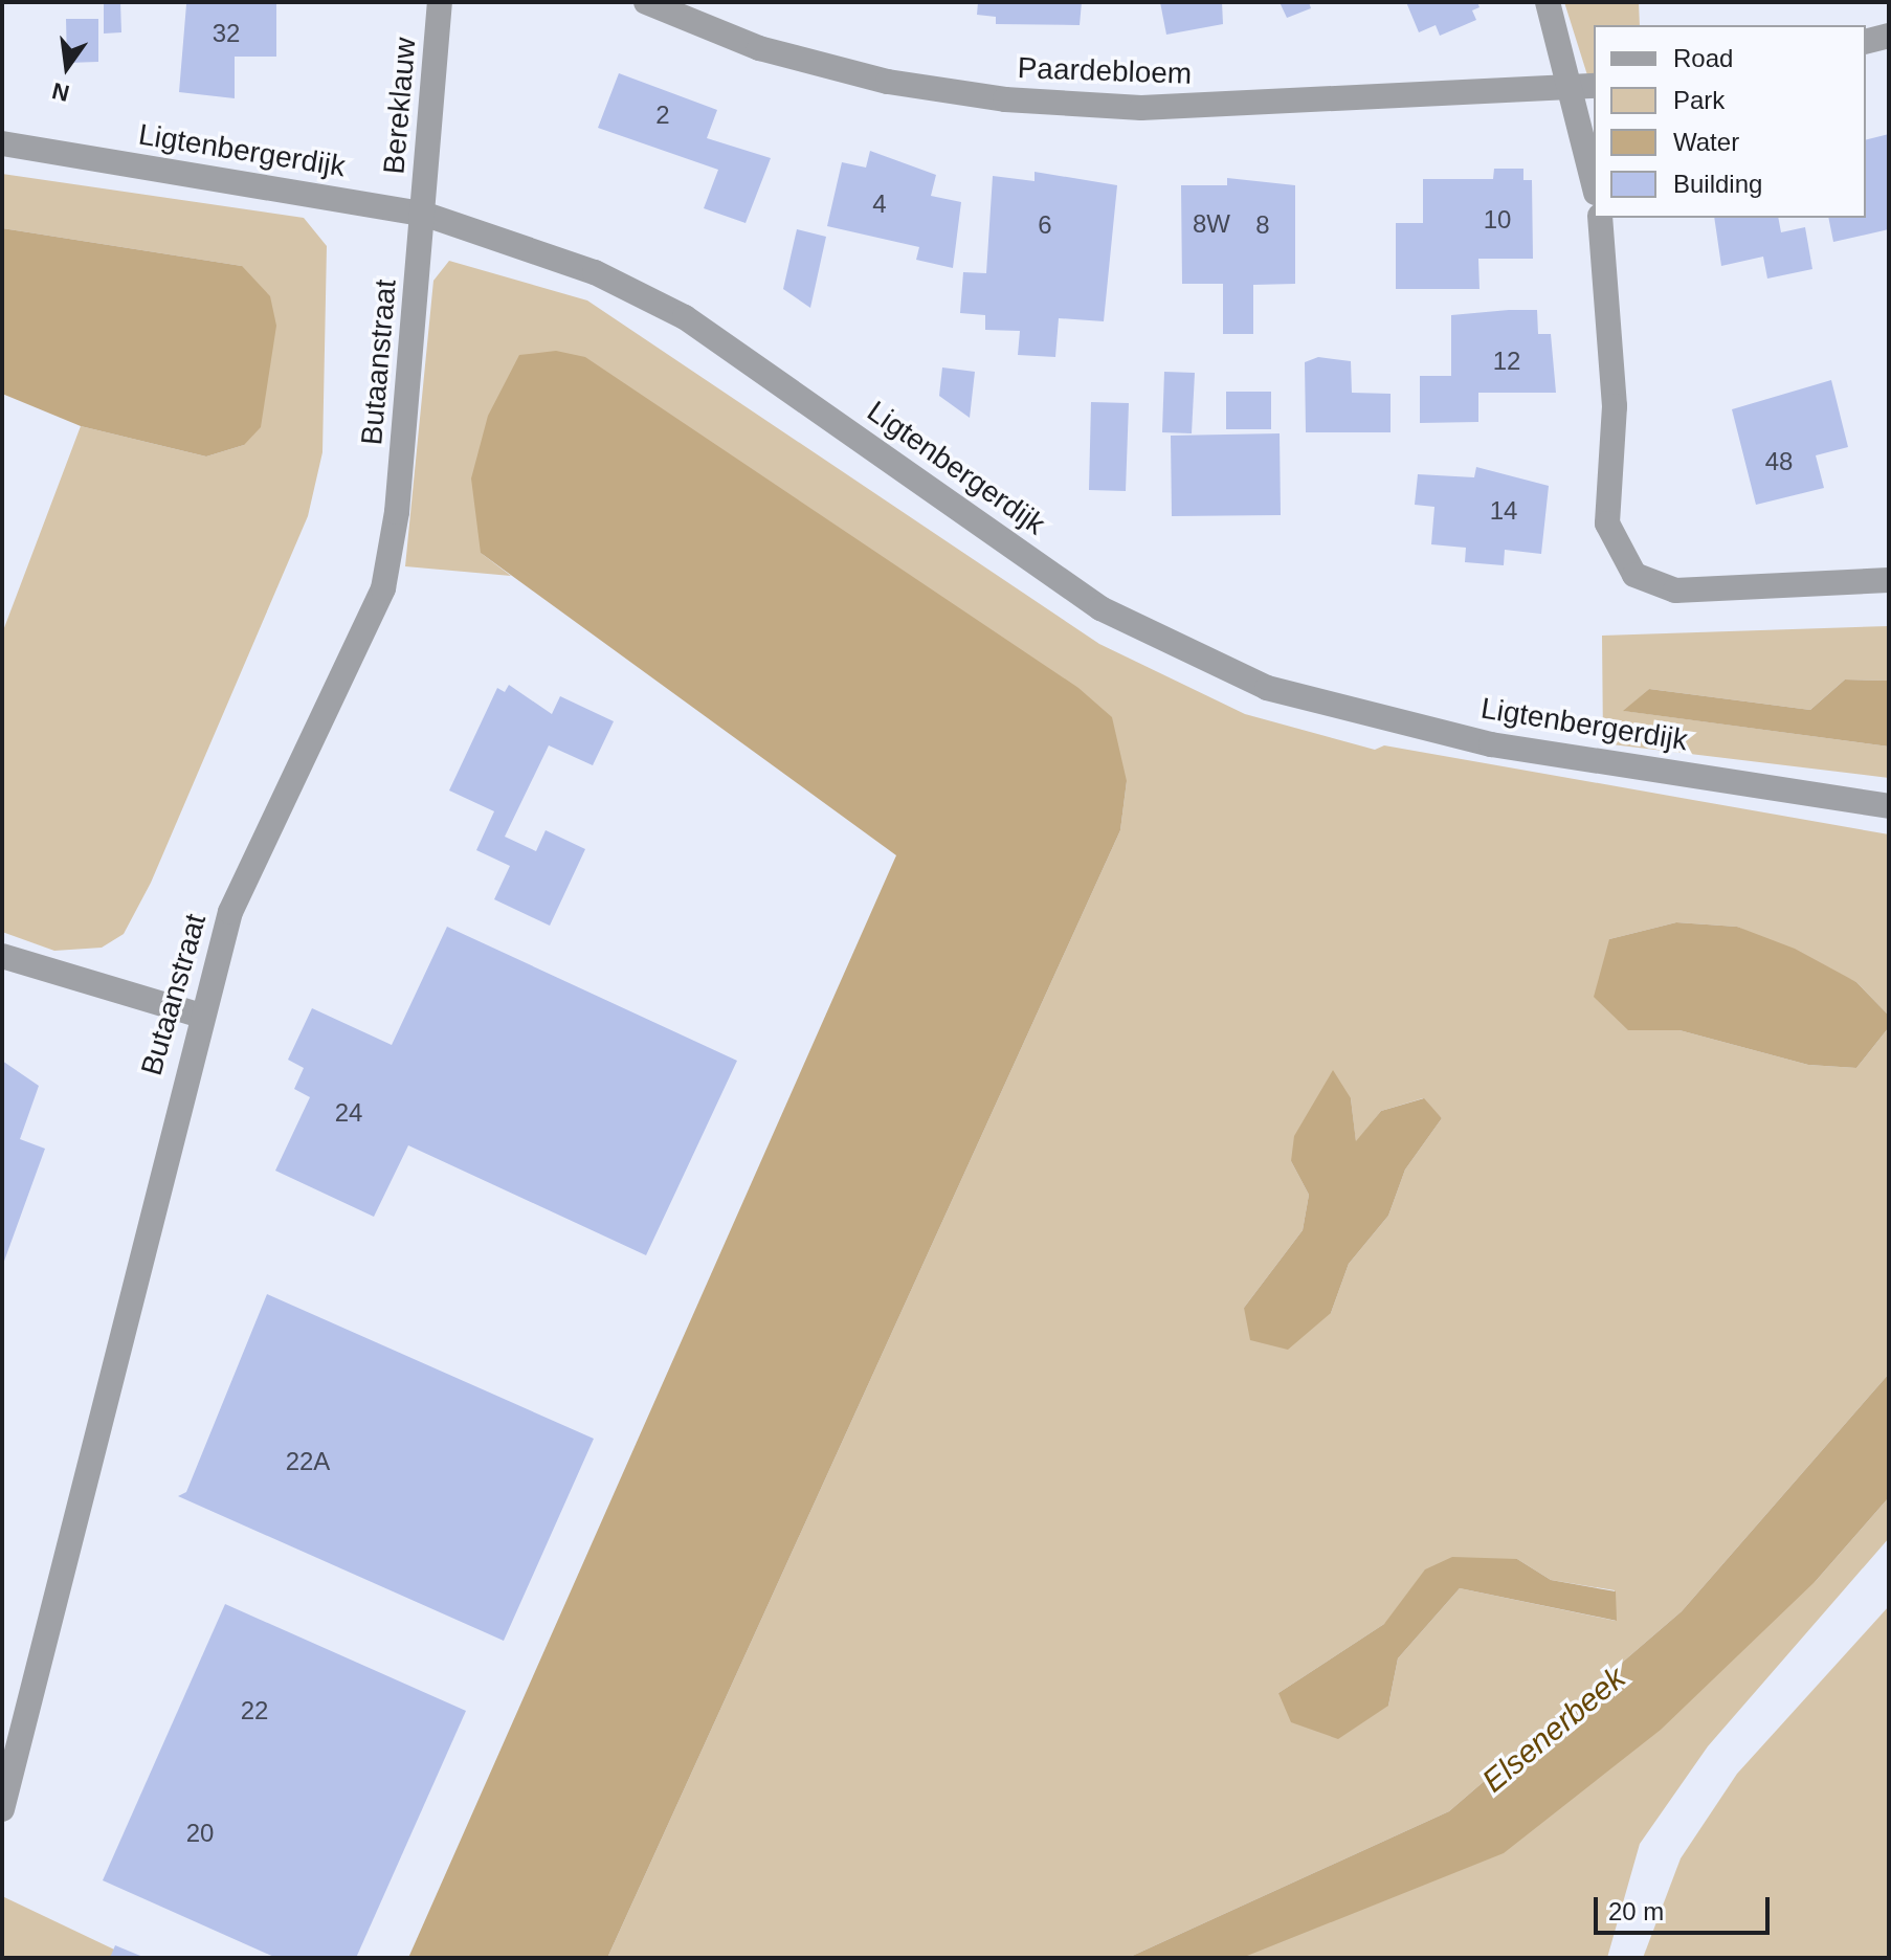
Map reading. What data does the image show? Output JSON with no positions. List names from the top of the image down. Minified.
{"streets":{"street":["Paardebloem","Bereklauw","Ligtenbergerdijk","Butaanstraat"]},"crossings":[["Bereklauw","Ligtenbergerdijk"],["Bereklauw","Butaanstraat"],["Ligtenbergerdijk","Butaanstraat"]],"water":["Elsenerbeek"],"house_numbers":["32","2","4","10","8W","6","8","12","48","14","24","22A","22","20"],"legend":["Road","Park","Water","Building"],"scale_bar":"20 m","north":"bottom"}
